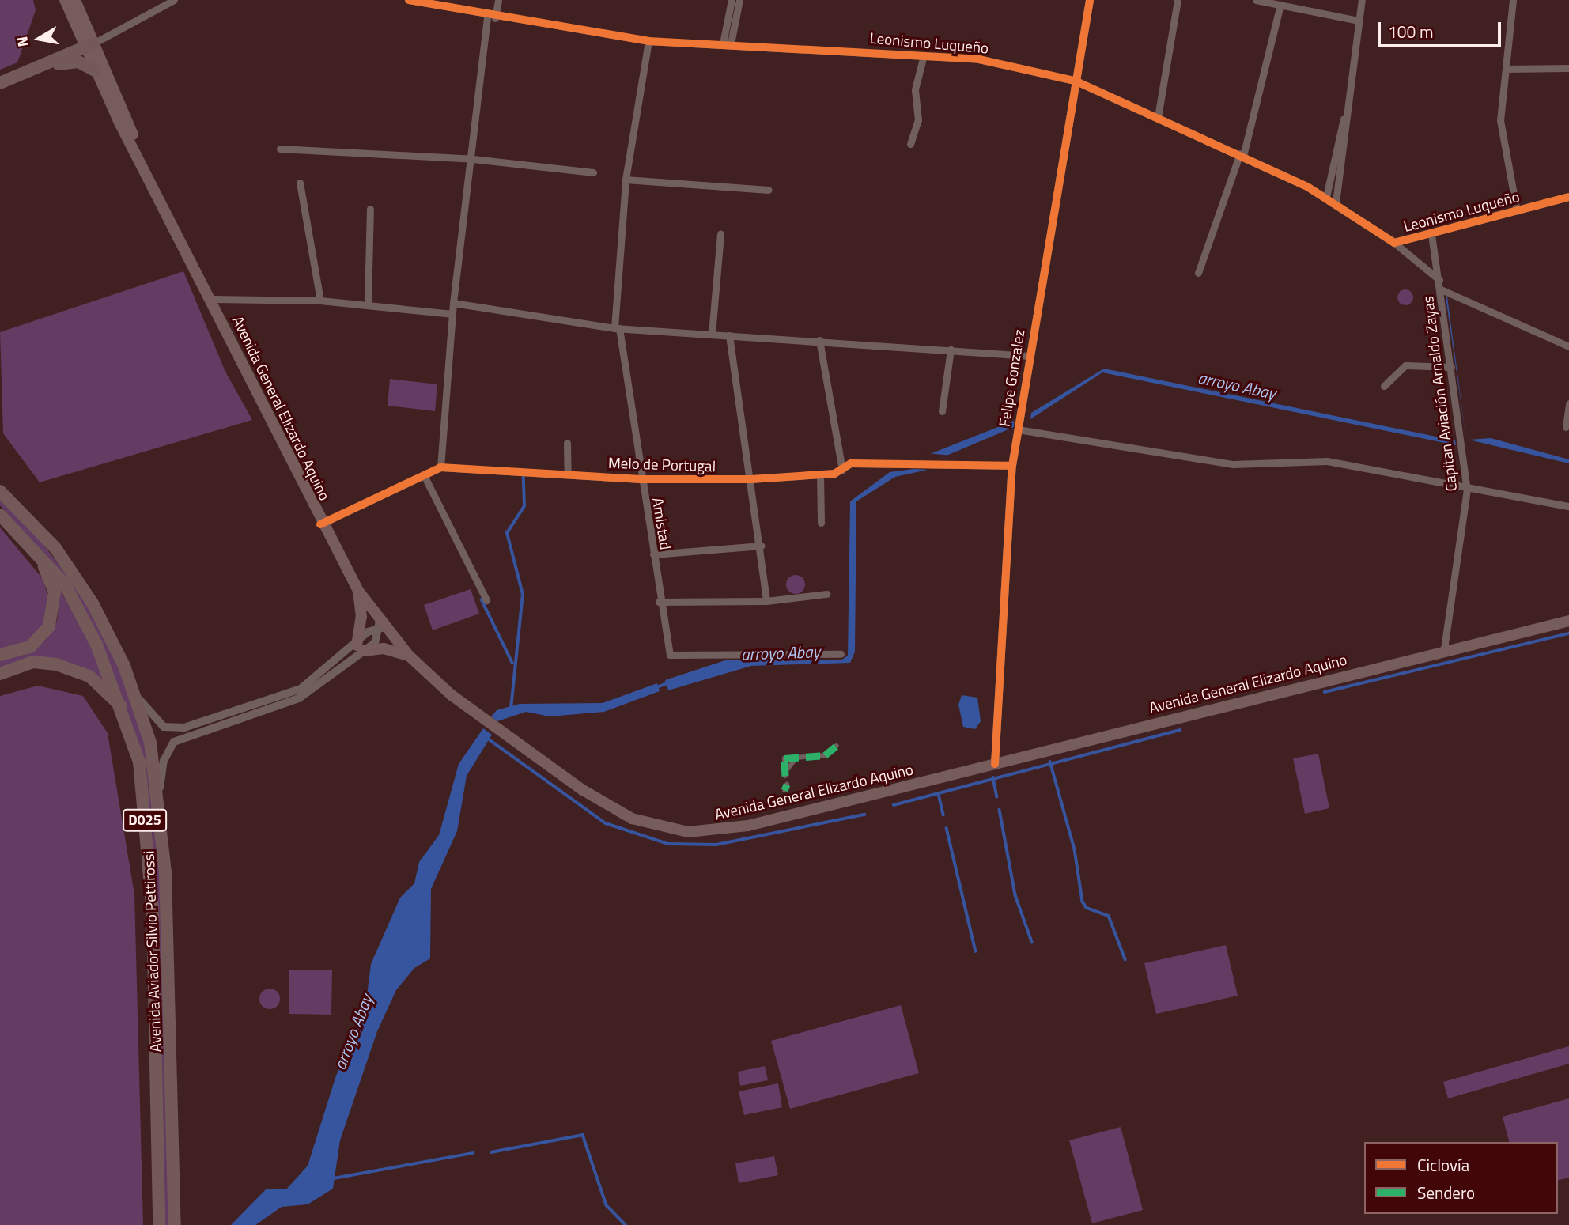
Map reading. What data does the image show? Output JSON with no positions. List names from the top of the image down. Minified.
{"streets":{"highway":["D025","Avenida Aviador Silvio Pettirossi"],"main road":["Avenida General Elizardo Aquino"],"street":["Leonismo Luqueño","Felipe Gonzalez","Capitan Aviación Arnaldo Zayas","Melo de Portugal","Amistad"]},"crossings":[["Leonismo Luqueño","Felipe Gonzalez"],["Leonismo Luqueño","Capitan Aviación Arnaldo Zayas"],["Leonismo Luqueño","Amistad"],["Felipe Gonzalez","Avenida General Elizardo Aquino"],["Felipe Gonzalez","Melo de Portugal"],["Capitan Aviación Arnaldo Zayas","Avenida General Elizardo Aquino"],["Avenida General Elizardo Aquino","Melo de Portugal"],["Melo de Portugal","Amistad"]],"water":["arroyo Abay"],"legend":["Ciclovía","Sendero"],"scale_bar":"100 m","north":"left"}
